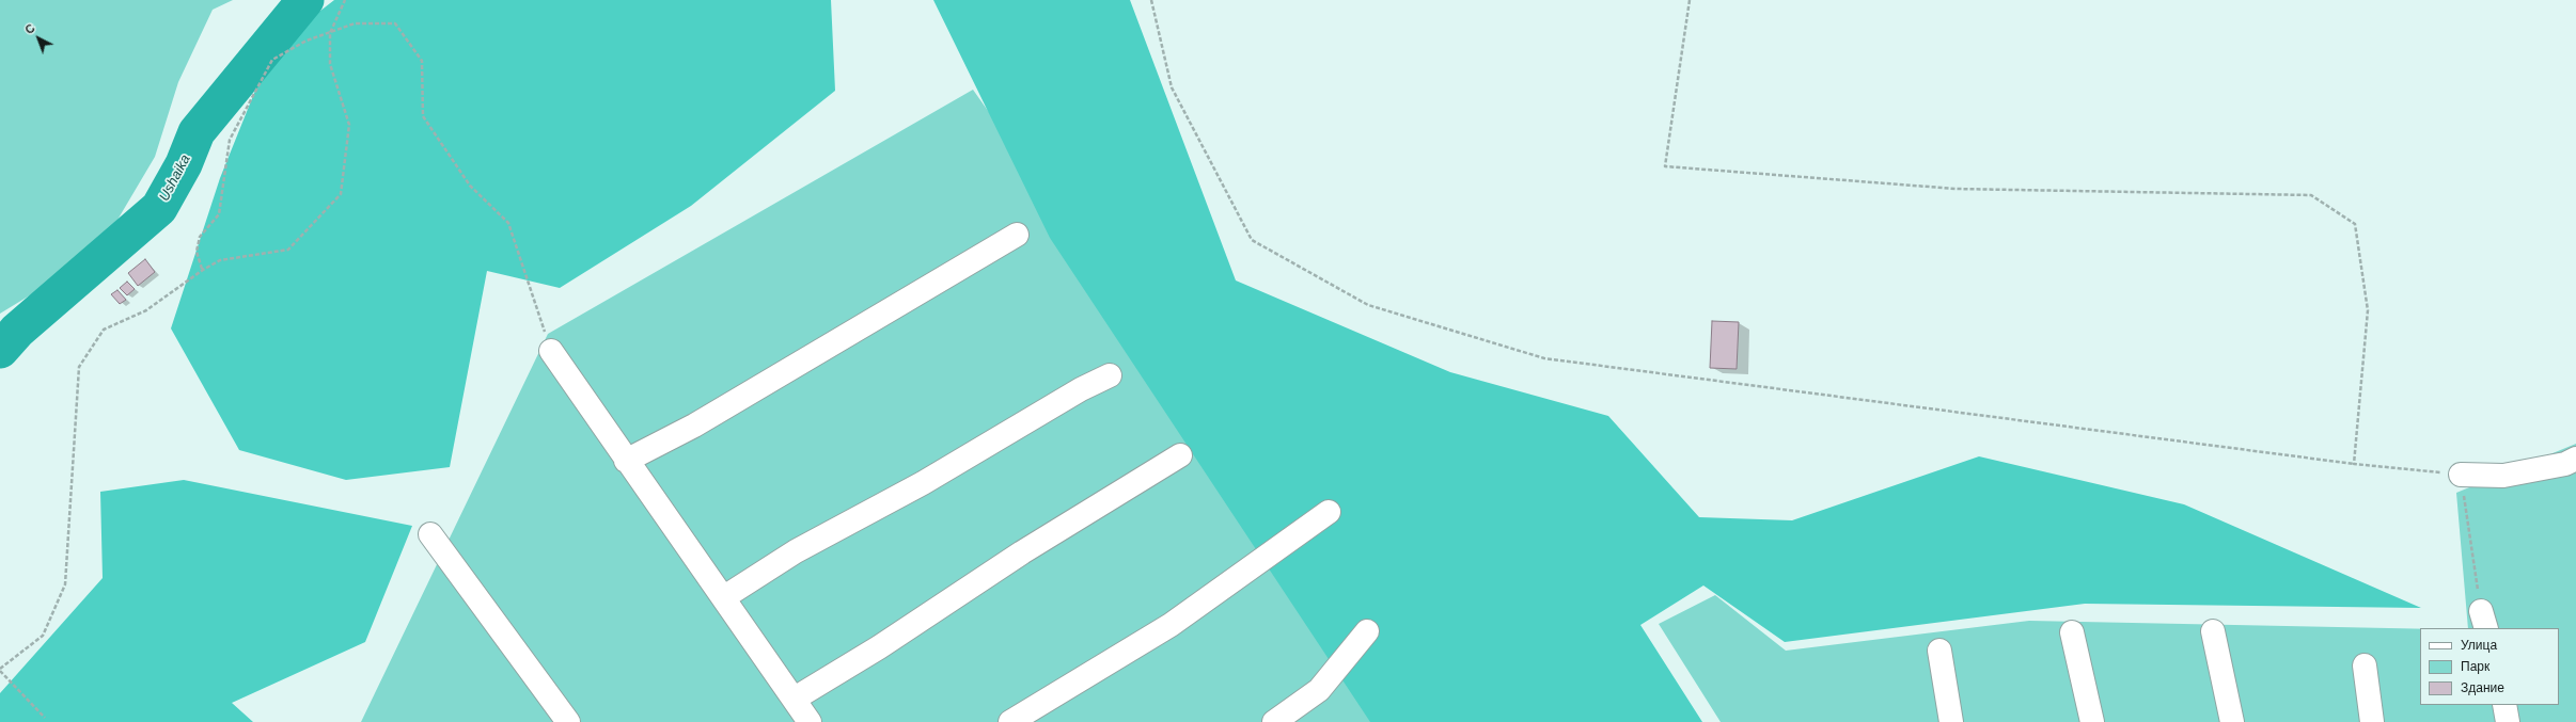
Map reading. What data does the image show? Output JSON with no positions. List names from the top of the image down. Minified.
{"water":["Ushaika"],"legend":["Улица","Парк","Здание"],"north":"top left"}
